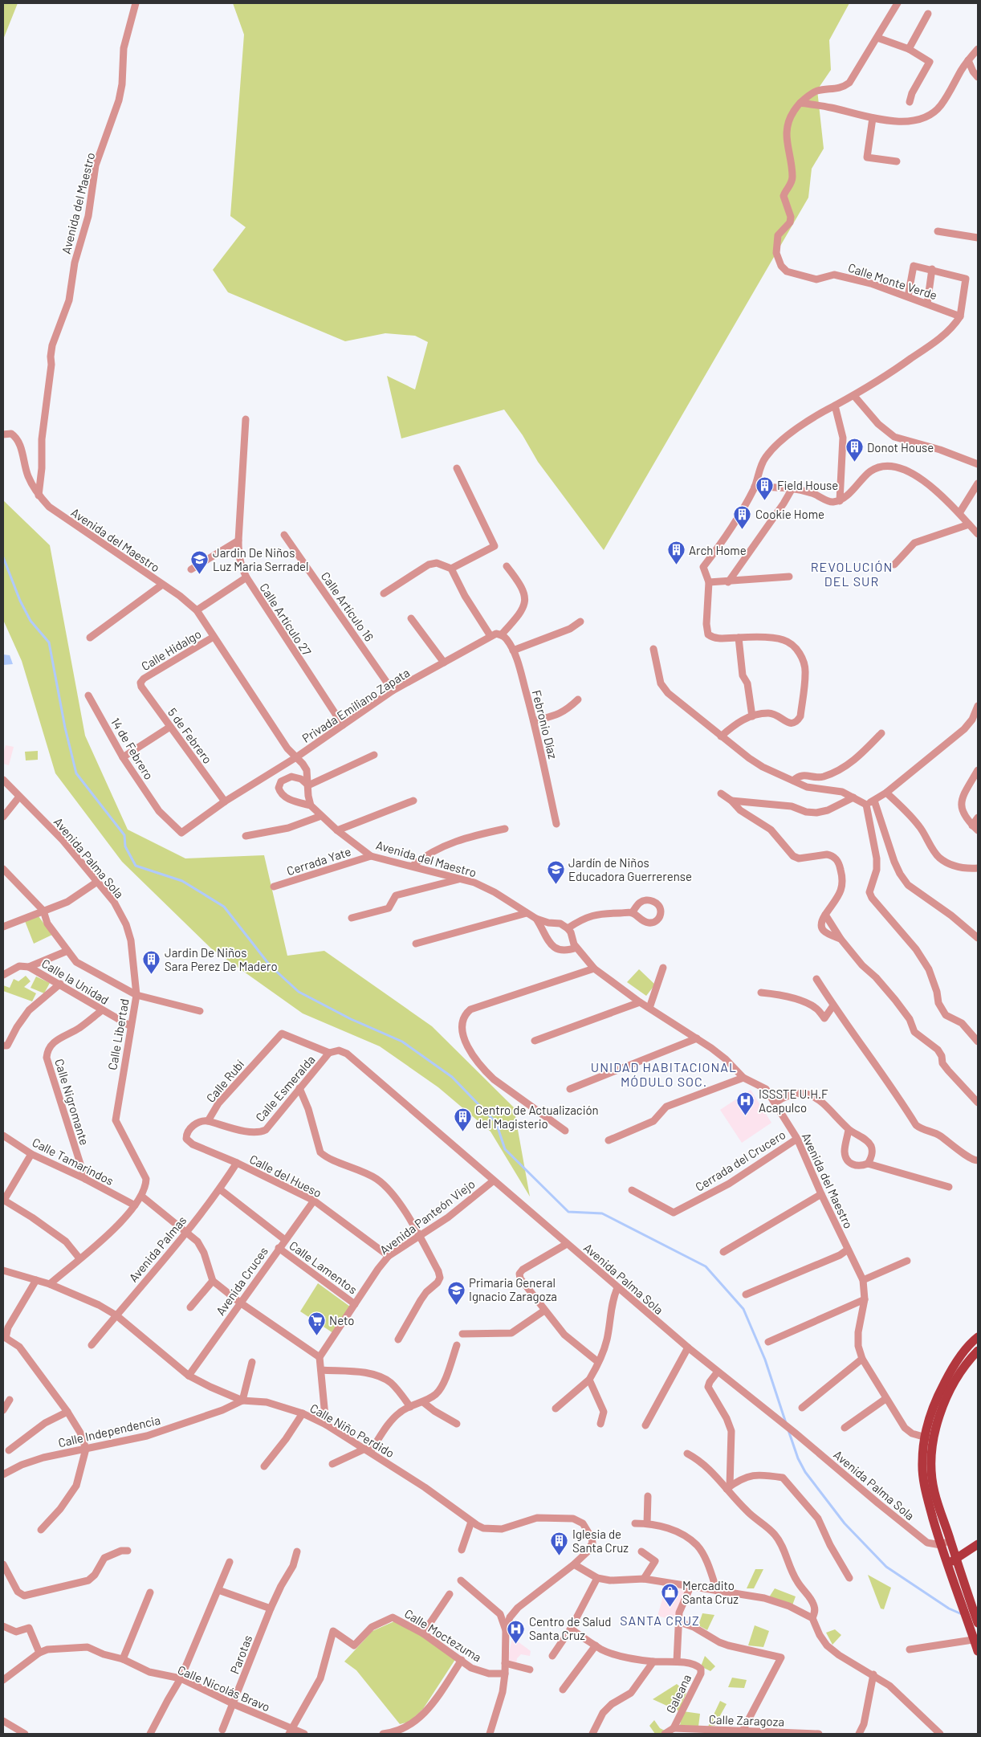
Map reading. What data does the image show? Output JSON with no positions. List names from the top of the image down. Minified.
{"streets":{"street":["Avenida del Maestro","Calle Monte Verde","Calle Artículo 16","Calle Artículo 27","Calle Hidalgo","Privada Emiliano Zapata","Febronio Díaz","5 de Febrero","14 de Febrero","Avenida Palma Sola","Cerrada Yate","Calle la Unidad","Calle Libertad","Calle Rubí","Calle Esmeralda","Calle Nigromante","Cerrada del Crucero","Calle Tamarindos","Calle del Hueso","Avenida Panteón Viejo","Avenida Palmas","Calle Lamentos","Avenida Cruces","Calle Niño Perdido","Calle Independencia","Calle Moctezuma","Parotas","Calle Nicolás Bravo","Galeana","Calle Zaragoza"]},"crossings":[["Avenida del Maestro","Calle Hidalgo"],["Avenida del Maestro","Privada Emiliano Zapata"],["Avenida del Maestro","Cerrada Yate"],["Avenida del Maestro","Cerrada del Crucero"],["Calle Artículo 16","Privada Emiliano Zapata"],["Calle Artículo 27","Privada Emiliano Zapata"],["Calle Hidalgo","5 de Febrero"],["Privada Emiliano Zapata","Febronio Díaz"],["Privada Emiliano Zapata","5 de Febrero"],["Privada Emiliano Zapata","14 de Febrero"],["Avenida Palma Sola","Calle Libertad"],["Avenida Palma Sola","Calle Rubí"],["Avenida Palma Sola","Calle Esmeralda"],["Avenida Palma Sola","Avenida Panteón Viejo"],["Calle la Unidad","Calle Libertad"],["Calle la Unidad","Calle Nigromante"],["Calle Rubí","Calle Esmeralda"],["Calle Rubí","Calle del Hueso"],["Calle Nigromante","Calle Tamarindos"],["Calle del Hueso","Avenida Panteón Viejo"],["Calle del Hueso","Avenida Palmas"],["Calle del Hueso","Avenida Cruces"],["Avenida Panteón Viejo","Calle Lamentos"],["Avenida Palmas","Calle Lamentos"],["Avenida Palmas","Calle Niño Perdido"],["Calle Lamentos","Avenida Cruces"],["Avenida Cruces","Calle Niño Perdido"],["Calle Niño Perdido","Calle Independencia"],["Calle Moctezuma","Calle Nicolás Bravo"],["Parotas","Calle Nicolás Bravo"],["Galeana","Calle Zaragoza"]],"districts":["REVOLUCIÓN DEL SUR","UNIDAD HABITACIONAL MÓDULO SOC.","SANTA CRUZ"],"places":{"building":["Donot House","Field House","Cookie Home","Arch Home","Jardin De Niños Sara Perez De Madero","Centro de Actualización del Magisterio","Iglesia de Santa Cruz"],"school or university":["Jardin De Niños Luz Maria Serradel","Jardín de Niños Educadora Guerrerense","Primaria General Ignacio Zaragoza"],"hospital":["ISSSTE U.H.F Acapulco","Centro de Salud Santa Cruz"],"supermarket":["Neto"],"shop":["Mercadito Santa Cruz"]}}
